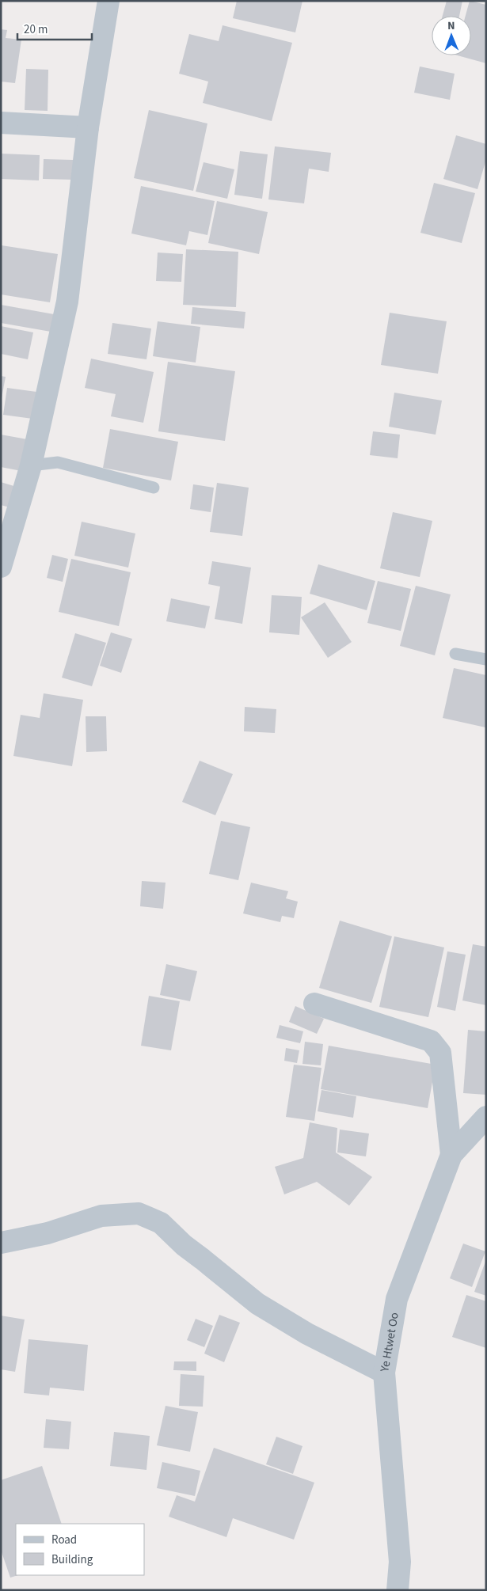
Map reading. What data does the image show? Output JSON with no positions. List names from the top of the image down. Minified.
{"streets":{"street":["Ye Htwet Oo"]},"legend":["Road","Building"],"scale_bar":"20 m","north":"top"}
